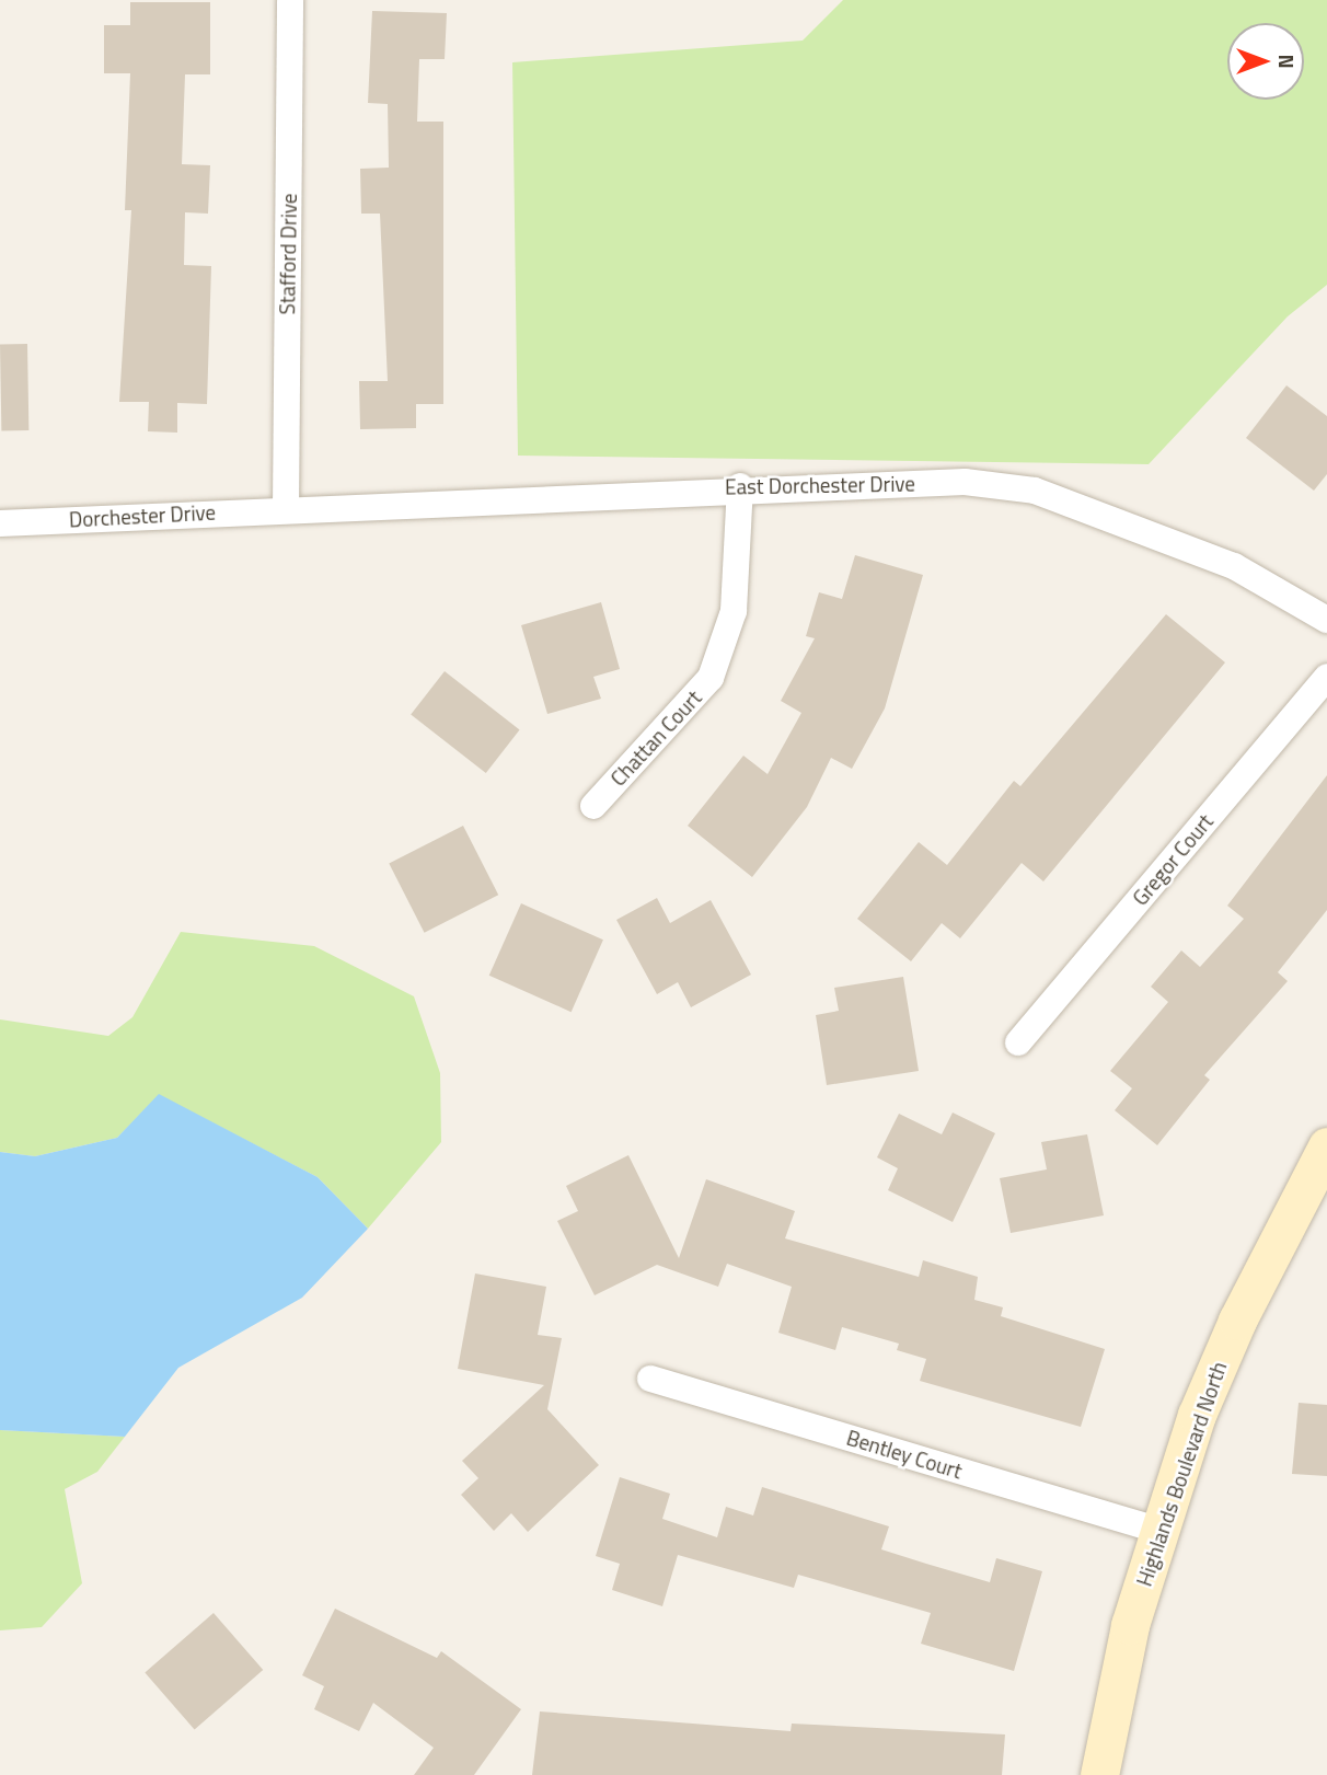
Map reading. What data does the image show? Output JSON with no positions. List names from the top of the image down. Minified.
{"streets":{"street":["Stafford Drive","East Dorchester Drive","Dorchester Drive","Chattan Court","Gregor Court","Bentley Court","Highlands Boulevard North"]},"crossings":[["Stafford Drive","East Dorchester Drive"],["Stafford Drive","Dorchester Drive"],["East Dorchester Drive","Dorchester Drive"],["East Dorchester Drive","Chattan Court"],["Bentley Court","Highlands Boulevard North"]],"north":"right"}
